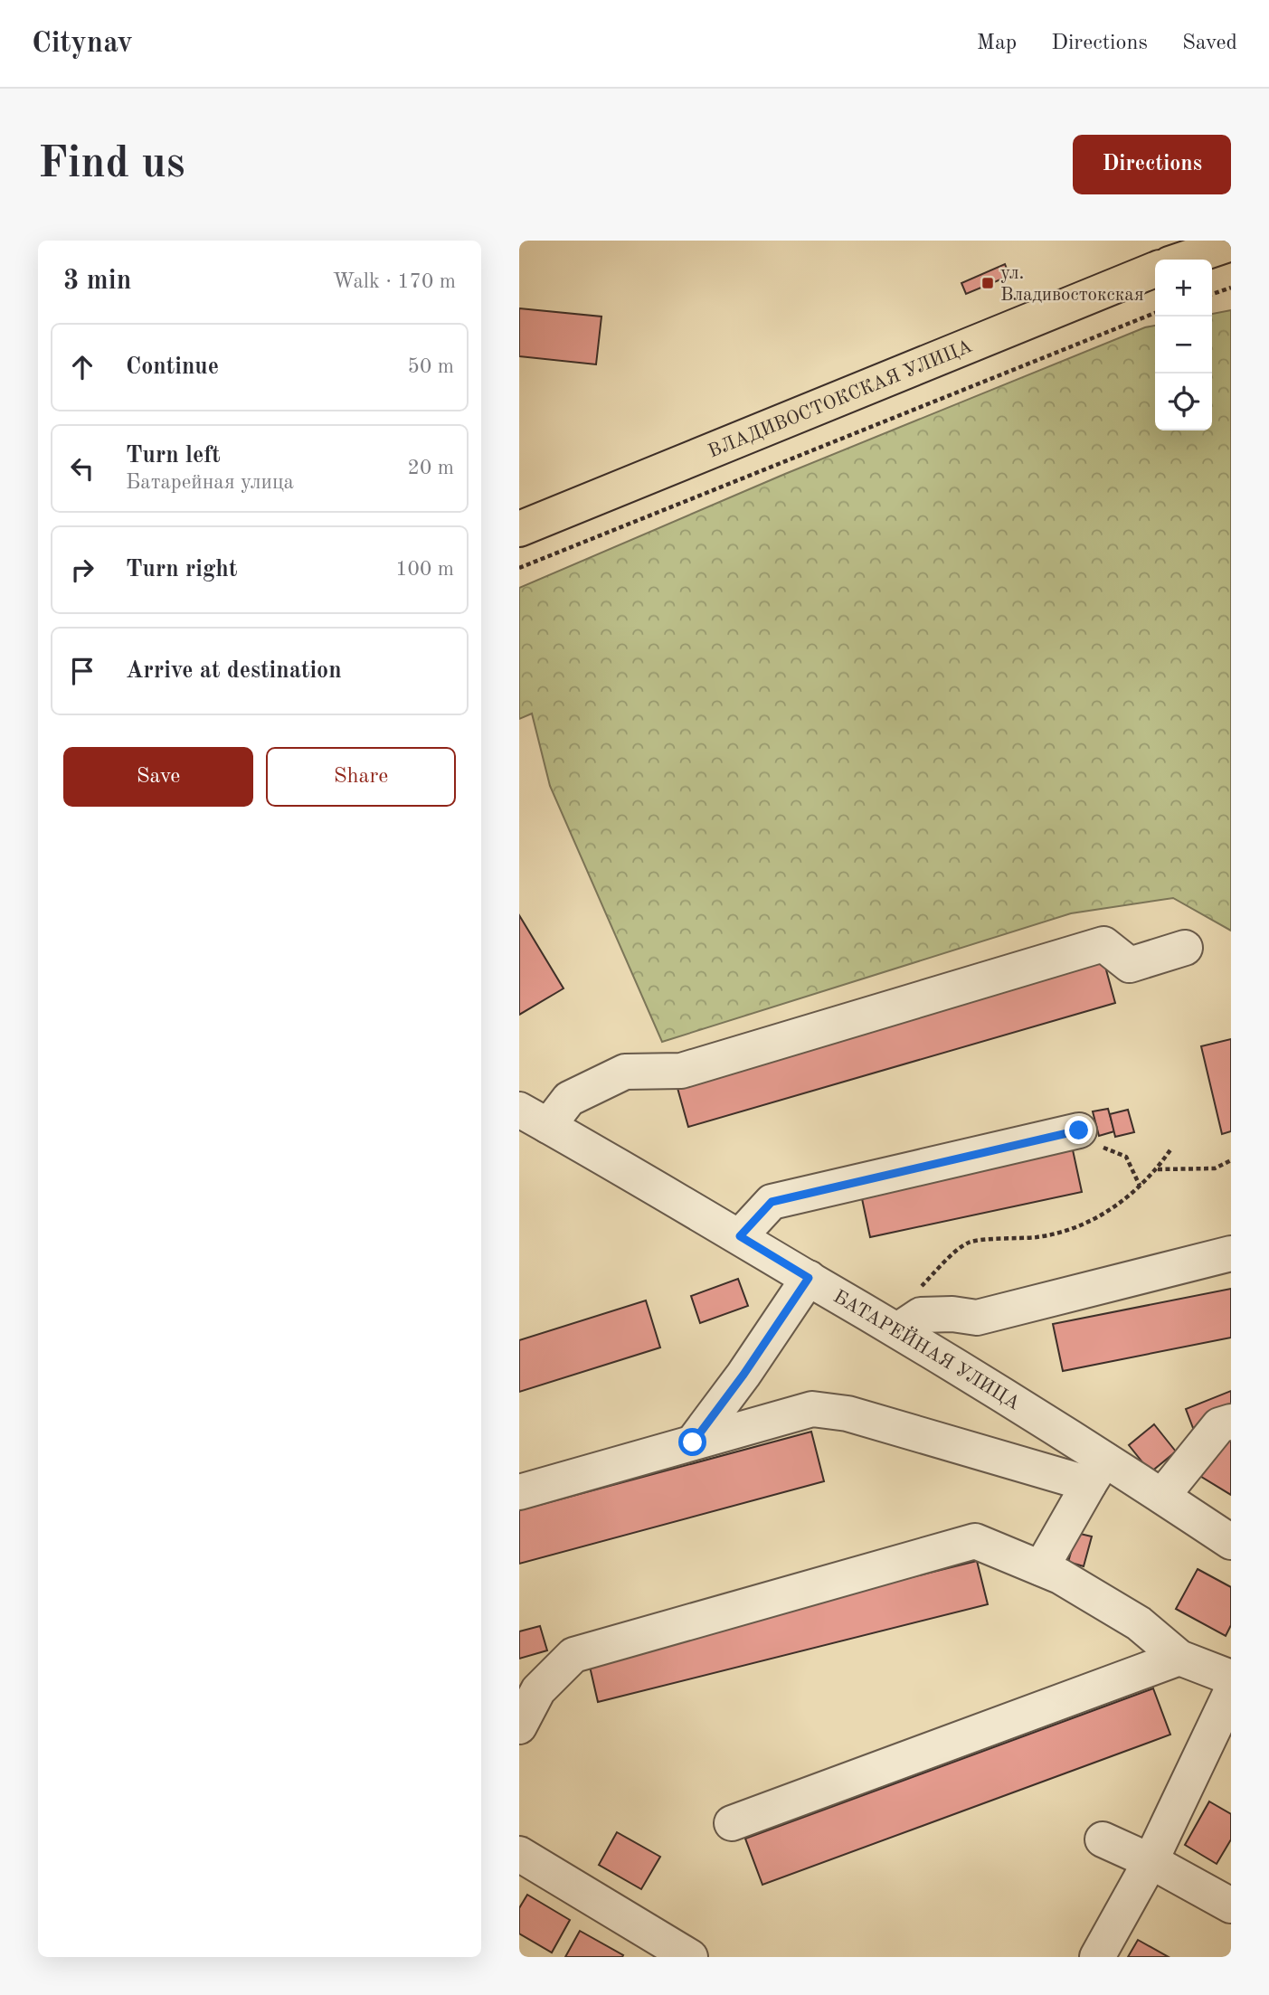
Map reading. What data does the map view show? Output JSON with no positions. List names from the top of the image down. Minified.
{"streets":{"main road":["ВЛАДИВОСТОКСКАЯ УЛИЦА"],"street":["БАТАРЕЙНАЯ УЛИЦА"]},"places":{"transit":["ул. Владивостокская"]},"page":{"header":"Citynav","nav":["Map","Directions","Saved"],"buttons":["Directions",["Save","Share"]],"title":"Find us","heading":["3 min","Walk · 170 m"],"map_buttons":["+","−"],"list":[["Continue","50 m"],["Turn left","Батарейная улица","20 m"],["Turn right","100 m"],"Arrive at destination"]}}
